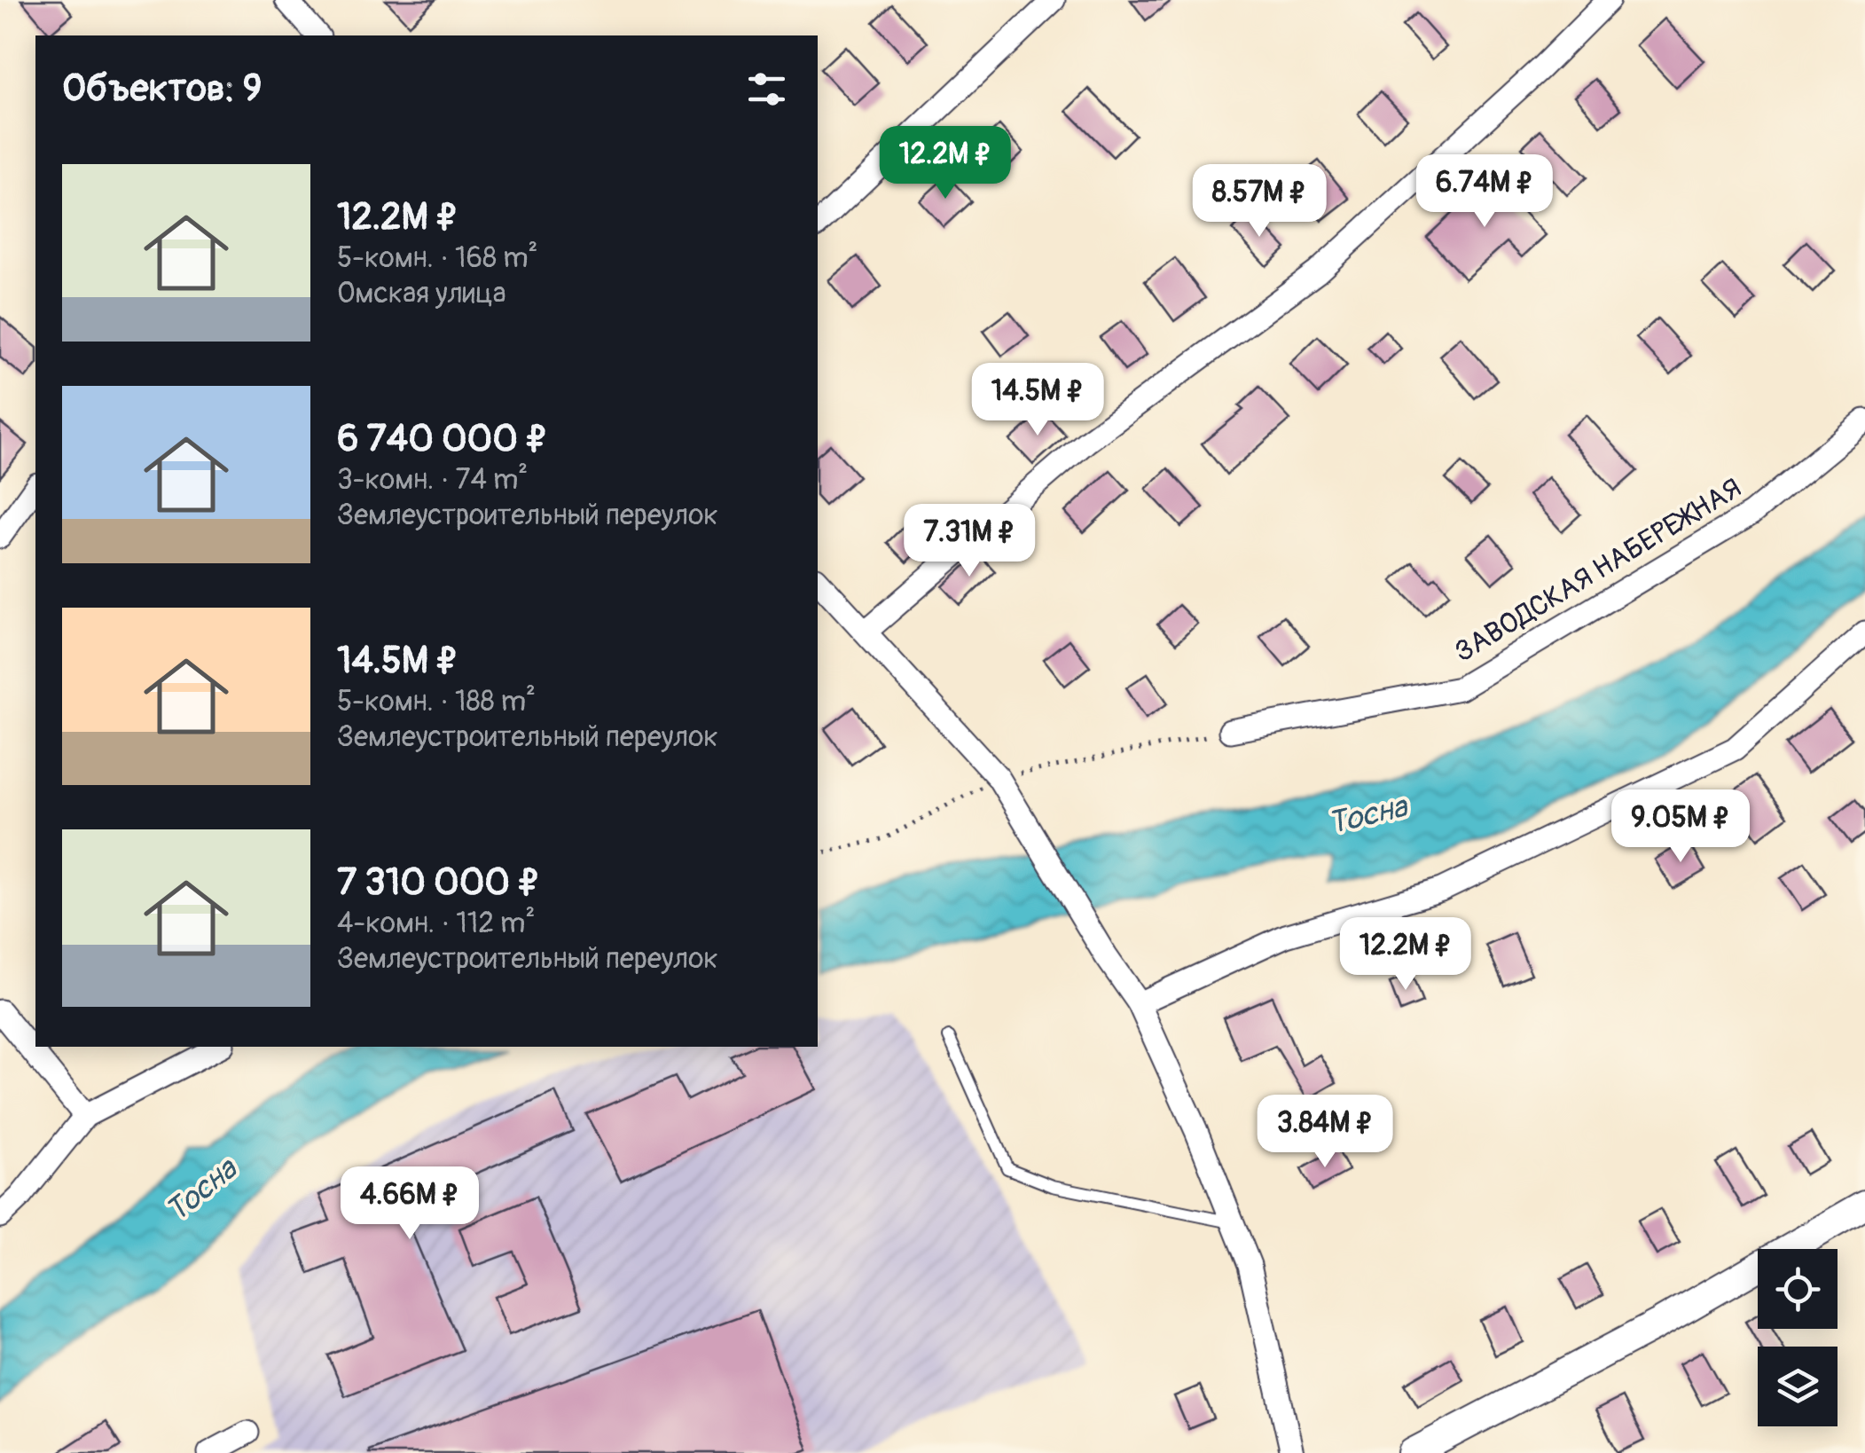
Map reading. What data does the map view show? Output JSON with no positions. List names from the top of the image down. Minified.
{"streets":{"street":["ЗАВОДСКАЯ НАБЕРЕЖНАЯ"]},"water":["Тосна"],"page":{"heading":"Объектов: 9","price":["12.2M ₽","6.74M ₽","8.57M ₽","14.5M ₽","7.31M ₽","9.05M ₽","12.2M ₽","3.84M ₽","4.66M ₽"],"list":[{"name":"12.2M ₽","note":"5-комн. · 168 m² · Омская улица"},{"name":"6 740 000 ₽","note":"3-комн. · 74 m² · Землеустроительный переулок"},{"name":"14.5M ₽","note":"5-комн. · 188 m² · Землеустроительный переулок"},{"name":"7 310 000 ₽","note":"4-комн. · 112 m² · Землеустроительный переулок"}]}}
